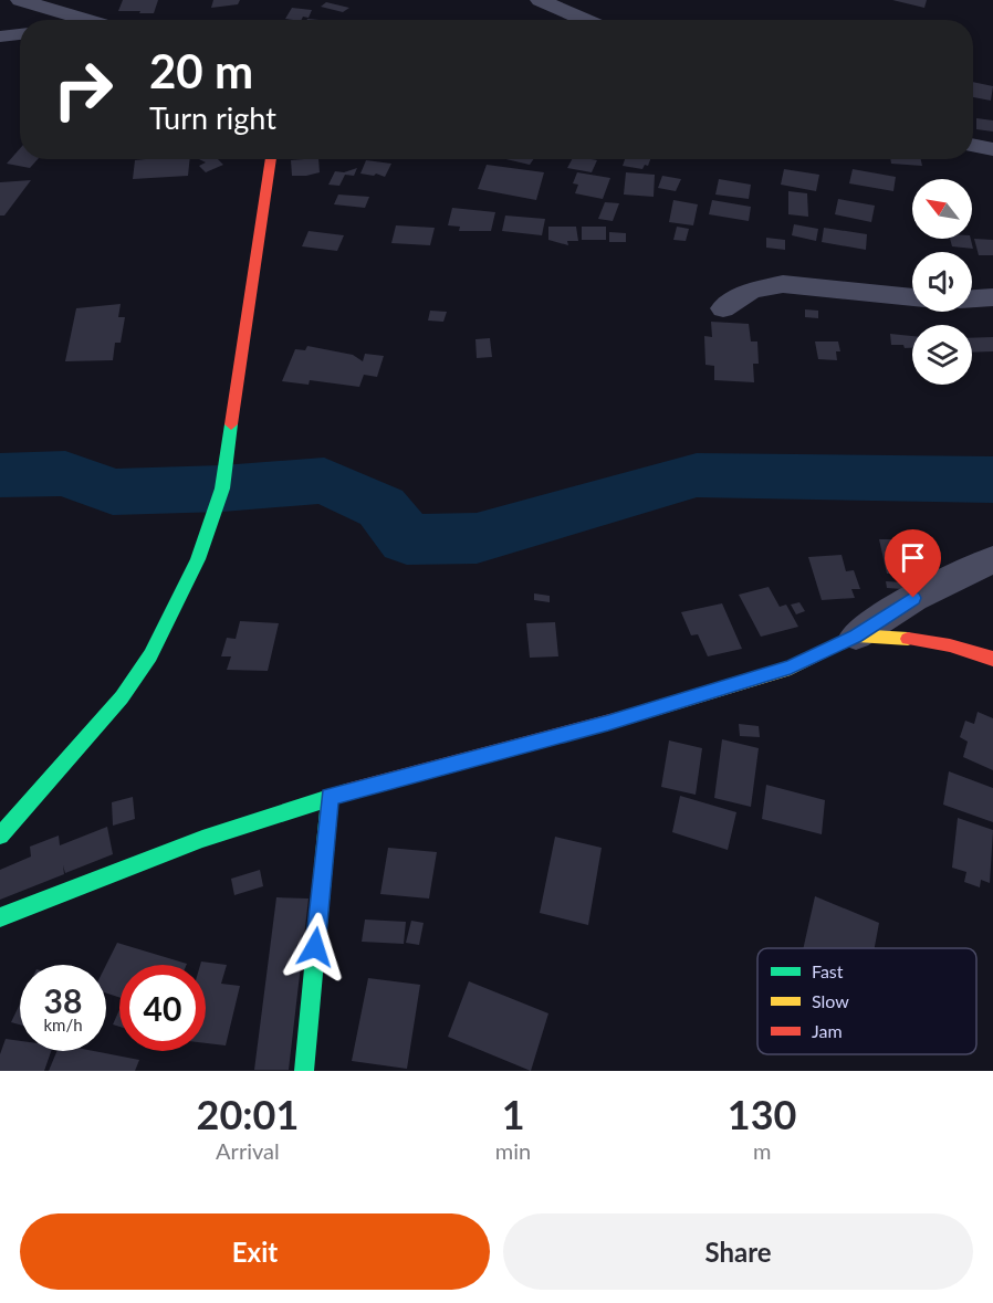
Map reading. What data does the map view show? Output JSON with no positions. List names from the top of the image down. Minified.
{"legend":["Fast","Slow","Jam"],"north":"top left","page":{"turn":["20 m","Turn right"],"speed":"38 km/h","limit":"40","eta":["20:01","Arrival","1","min","130","m"],"buttons":["Exit","Share"]}}
